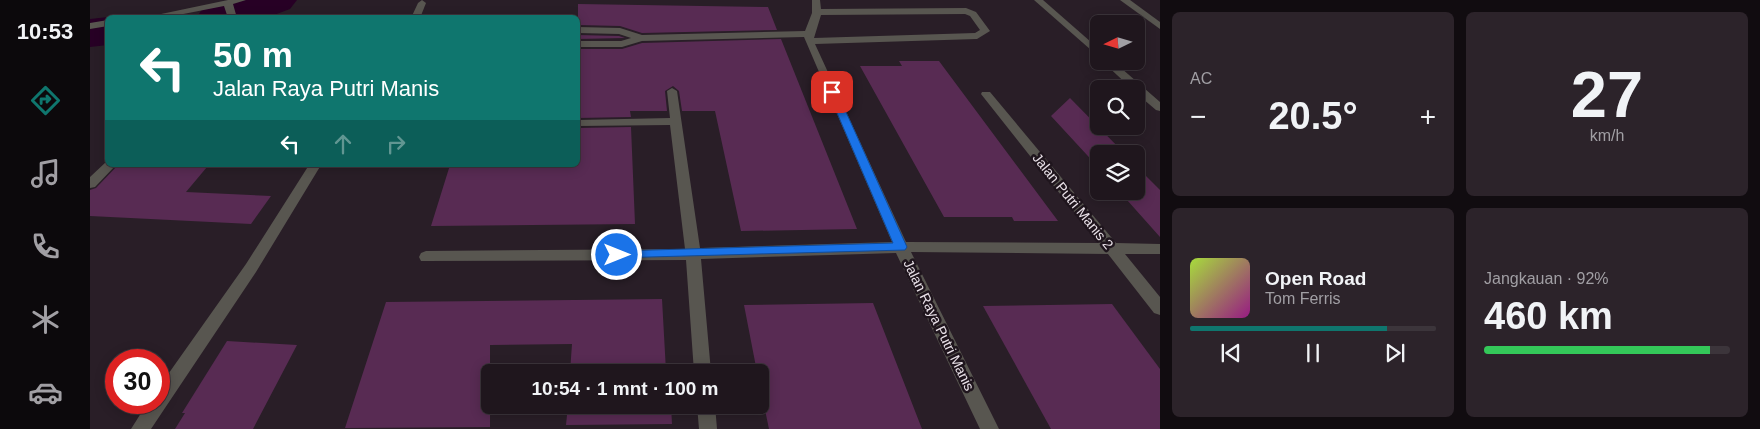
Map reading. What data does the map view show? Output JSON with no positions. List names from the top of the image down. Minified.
{"streets":{"street":["Jalan Putri Manis 2","Jalan Raya Putri Manis"]},"north":"left","page":{"tabs":"10:53","tile":["AC",["27","km/h"],["Jangkauan · 92%","460 km"]],"turn":["50 m","Jalan Raya Putri Manis"],"heat":["−","20.5°","+"],"song":["Open Road","Tom Ferris"],"limit":"30","trip":"10:54 · 1 mnt · 100 m"}}
